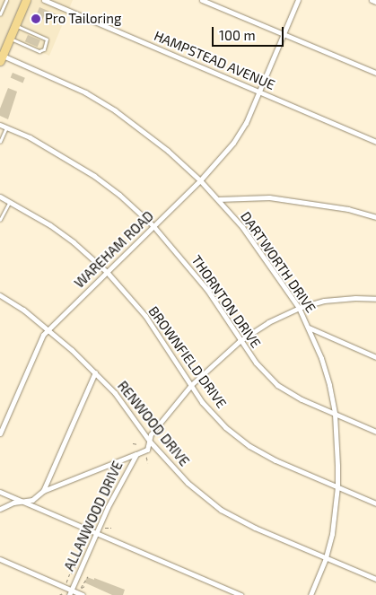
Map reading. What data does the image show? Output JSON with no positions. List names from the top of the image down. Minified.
{"streets":{"street":["HAMPSTEAD AVENUE","WAREHAM ROAD","DARTWORTH DRIVE","THORNTON DRIVE","BROWNFIELD DRIVE","RENWOOD DRIVE","ALLANWOOD DRIVE"]},"crossings":[["HAMPSTEAD AVENUE","WAREHAM ROAD"],["WAREHAM ROAD","DARTWORTH DRIVE"],["WAREHAM ROAD","THORNTON DRIVE"],["WAREHAM ROAD","BROWNFIELD DRIVE"],["WAREHAM ROAD","RENWOOD DRIVE"],["DARTWORTH DRIVE","THORNTON DRIVE"],["DARTWORTH DRIVE","BROWNFIELD DRIVE"],["DARTWORTH DRIVE","RENWOOD DRIVE"],["DARTWORTH DRIVE","ALLANWOOD DRIVE"],["THORNTON DRIVE","ALLANWOOD DRIVE"],["BROWNFIELD DRIVE","ALLANWOOD DRIVE"],["RENWOOD DRIVE","ALLANWOOD DRIVE"]],"places":["Pro Tailoring"],"scale_bar":"100 m"}
